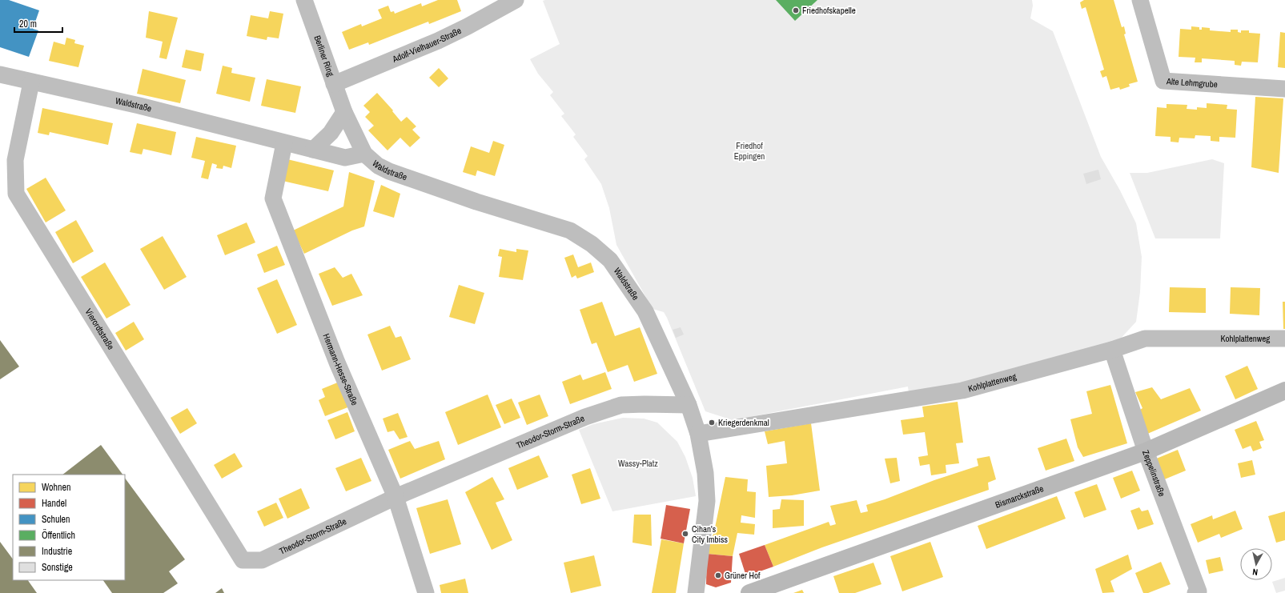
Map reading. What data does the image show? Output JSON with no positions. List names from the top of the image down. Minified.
{"streets":{"street":["Adolf-Vielhauer-Straße","Berliner Ring","Alte Lehmgrube","Waldstraße","Vierordtstraße","Kohlplattenweg","Hermann-Hesse-Straße","Theodor-Storm-Straße","Zeppelinstraße","Bismarckstraße"]},"crossings":[["Adolf-Vielhauer-Straße","Berliner Ring"],["Berliner Ring","Waldstraße"],["Waldstraße","Vierordtstraße"],["Waldstraße","Hermann-Hesse-Straße"],["Waldstraße","Theodor-Storm-Straße"],["Vierordtstraße","Theodor-Storm-Straße"],["Kohlplattenweg","Zeppelinstraße"],["Hermann-Hesse-Straße","Theodor-Storm-Straße"],["Zeppelinstraße","Bismarckstraße"]],"parks":["Friedhof Eppingen","Wassy-Platz"],"places":["Friedhofskapelle","Kriegerdenkmal","Cihan's City Imbiss","Grüner Hof"],"legend":["Wohnen","Handel","Schulen","Öffentlich","Industrie","Sonstige"],"scale_bar":"20 m","north":"bottom"}
